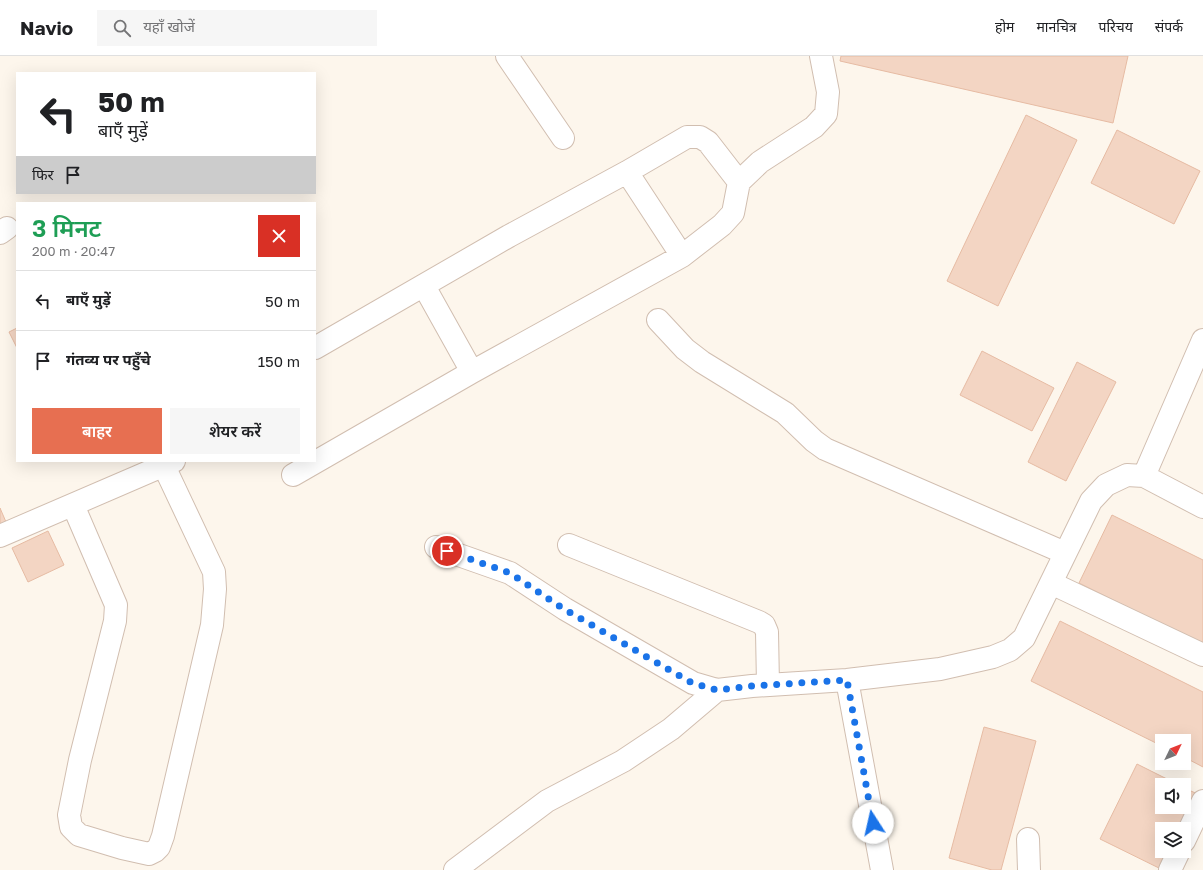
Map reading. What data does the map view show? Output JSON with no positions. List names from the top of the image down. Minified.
{"north":"top right","page":{"header":"Navio","search":"यहाँ खोजें","nav":["होम","मानचित्र","परिचय","संपर्क"],"turn":["50 m","बाएँ मुड़ें"],"then":"फिर","heading":["3 मिनट","200 m · 20:47"],"list":[{"name":"बाएँ मुड़ें","value":"50 m"},{"name":"गंतव्य पर पहुँचे","value":"150 m"}],"buttons":["बाहर","शेयर करें"]}}
